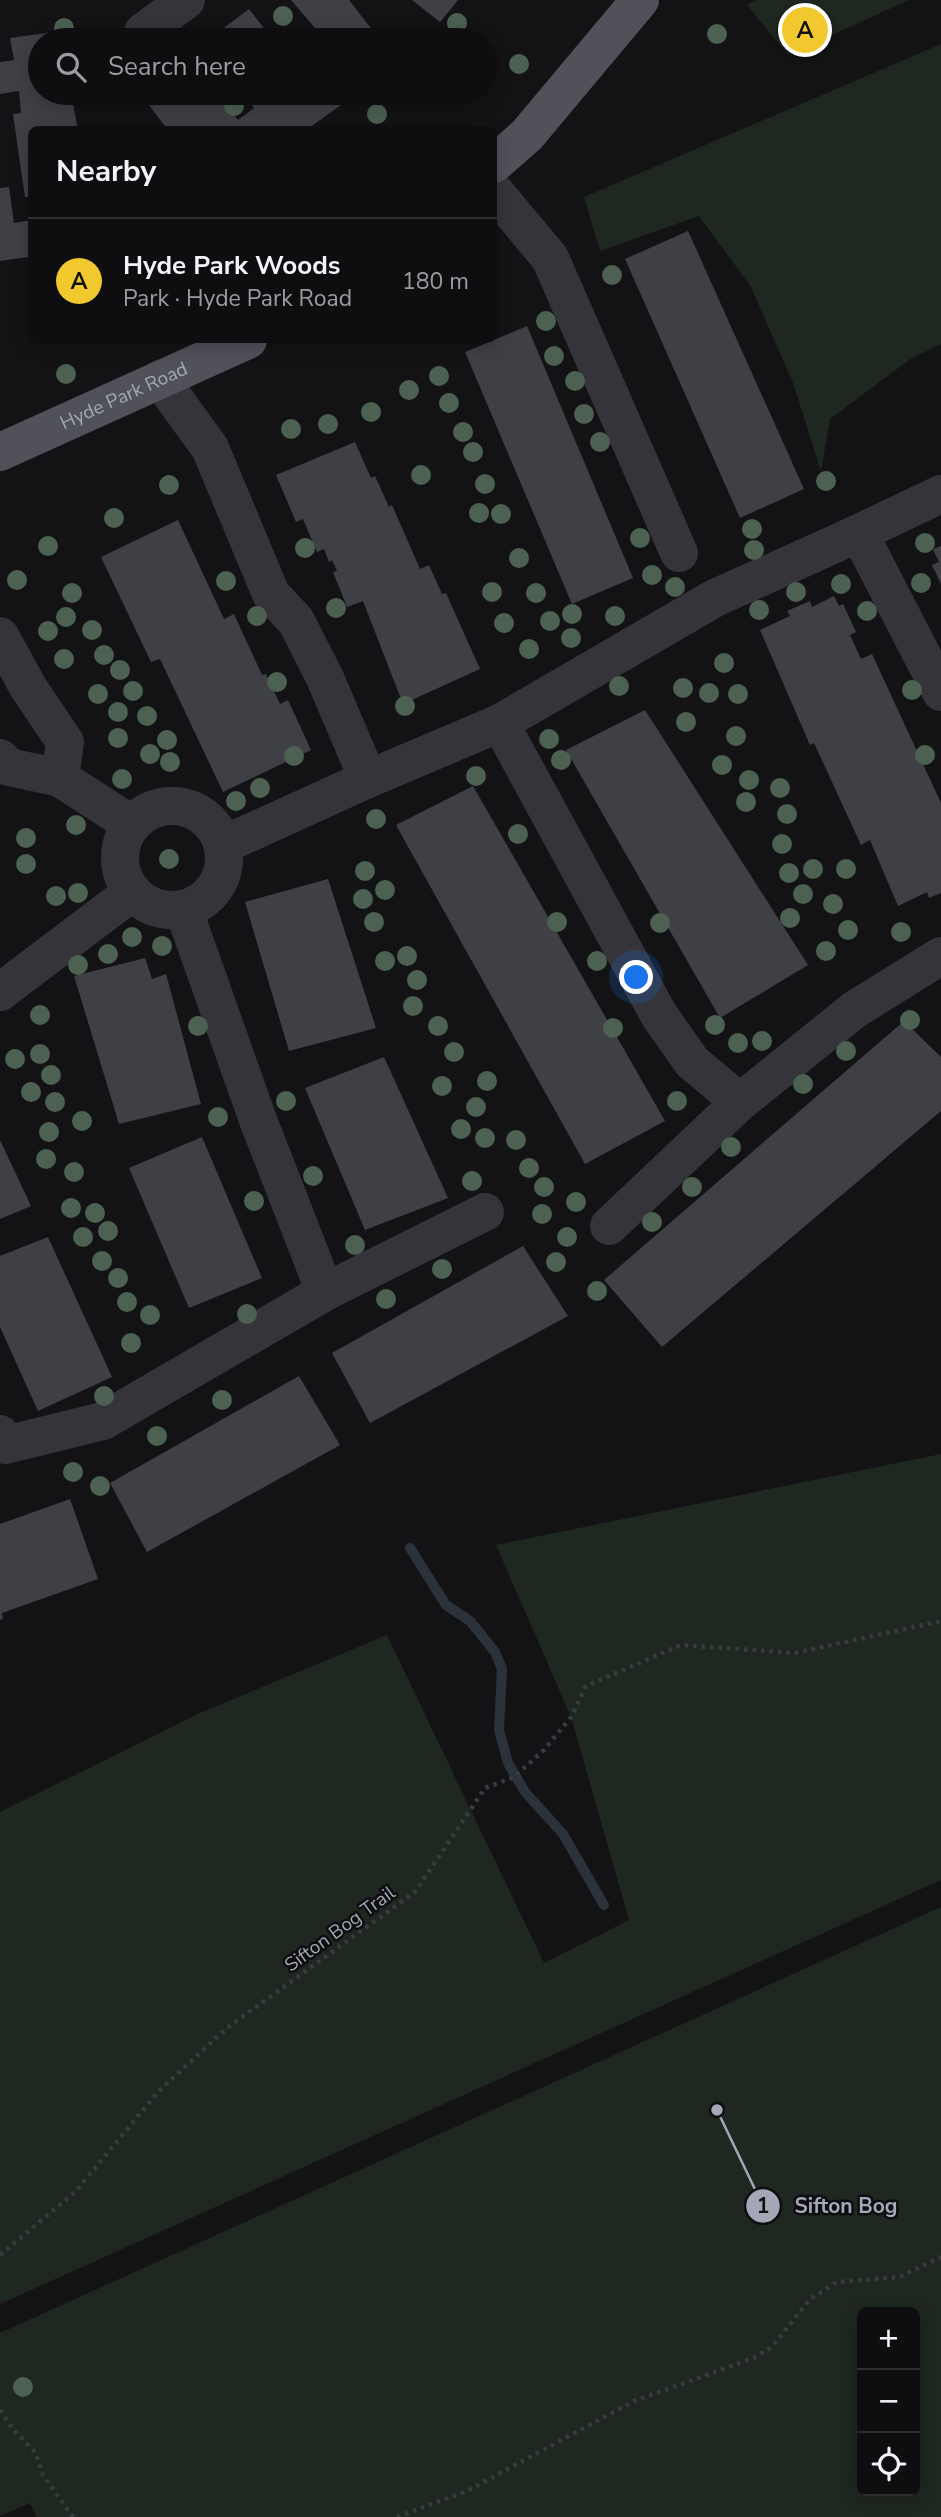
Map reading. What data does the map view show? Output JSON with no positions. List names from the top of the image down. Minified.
{"streets":{"main road":["Hyde Park Road"],"path":["Sifton Bog Trail"]},"places":["Sifton Bog"],"page":{"pins":"A","search":"Search here","heading":"Nearby","list":[{"mark":"A","name":"Hyde Park Woods","note":"Park · Hyde Park Road","value":"180 m"}],"map_buttons":["+","−"]}}
